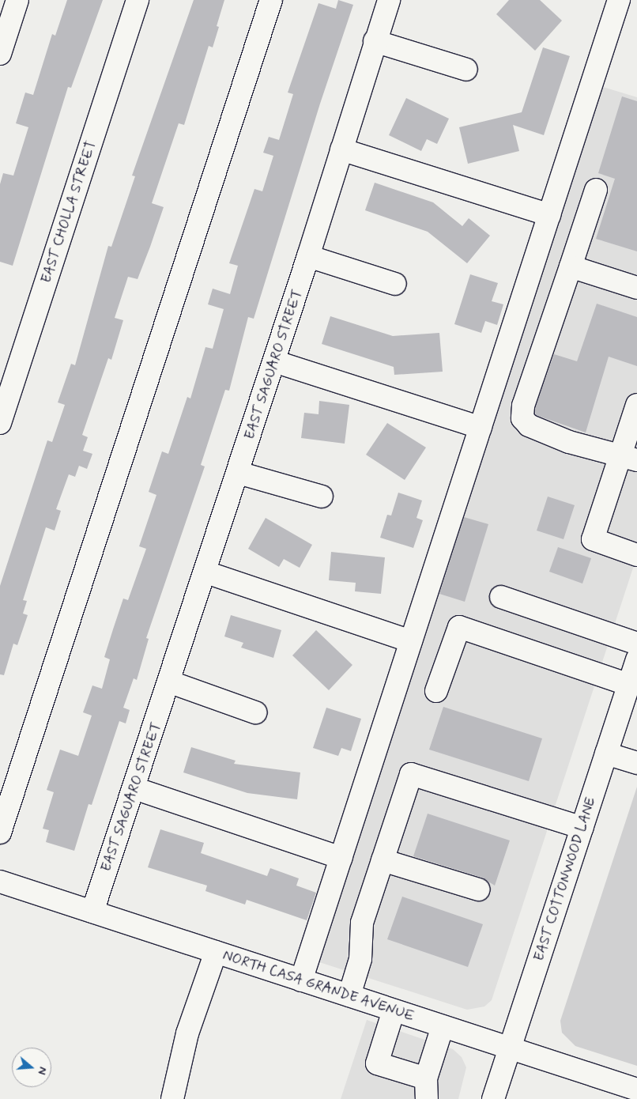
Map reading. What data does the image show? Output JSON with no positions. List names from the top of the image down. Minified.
{"streets":{"street":["EAST CHOLLA STREET","EAST SAGUARO STREET","EAST COTTONWOOD LANE","NORTH CASA GRANDE AVENUE"]},"crossings":[["EAST SAGUARO STREET","NORTH CASA GRANDE AVENUE"],["EAST COTTONWOOD LANE","NORTH CASA GRANDE AVENUE"]],"north":"right"}
